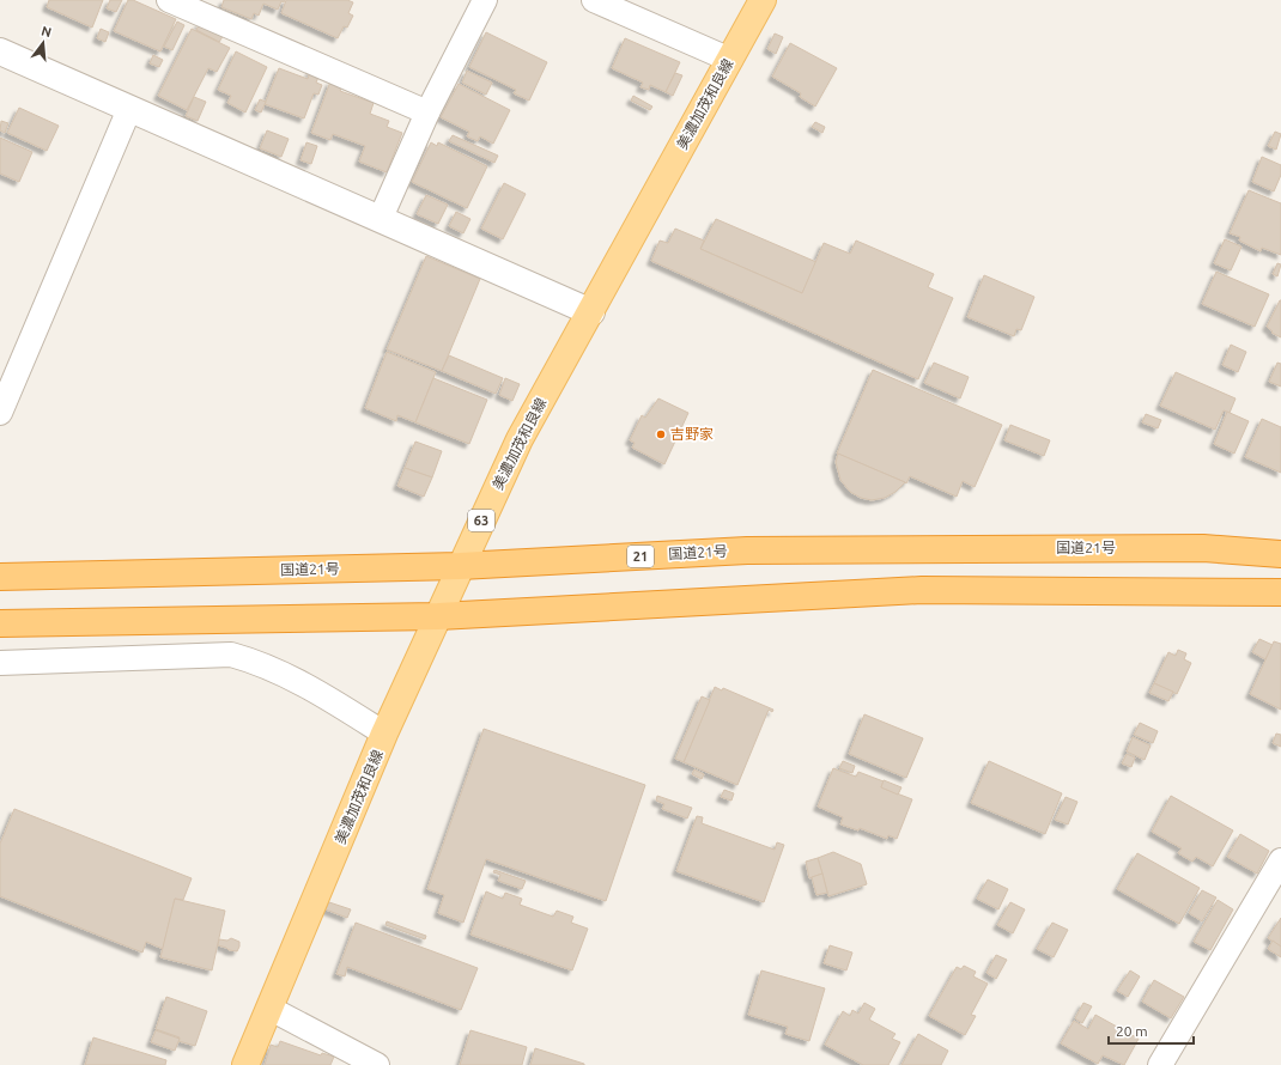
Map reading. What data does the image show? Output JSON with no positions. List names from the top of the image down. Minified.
{"streets":{"highway":["国道21号","21"],"main road":["美濃加茂和良線","63"]},"crossings":[["美濃加茂和良線","国道21号"]],"places":["吉野家"],"scale_bar":"20 m","north":"top"}
